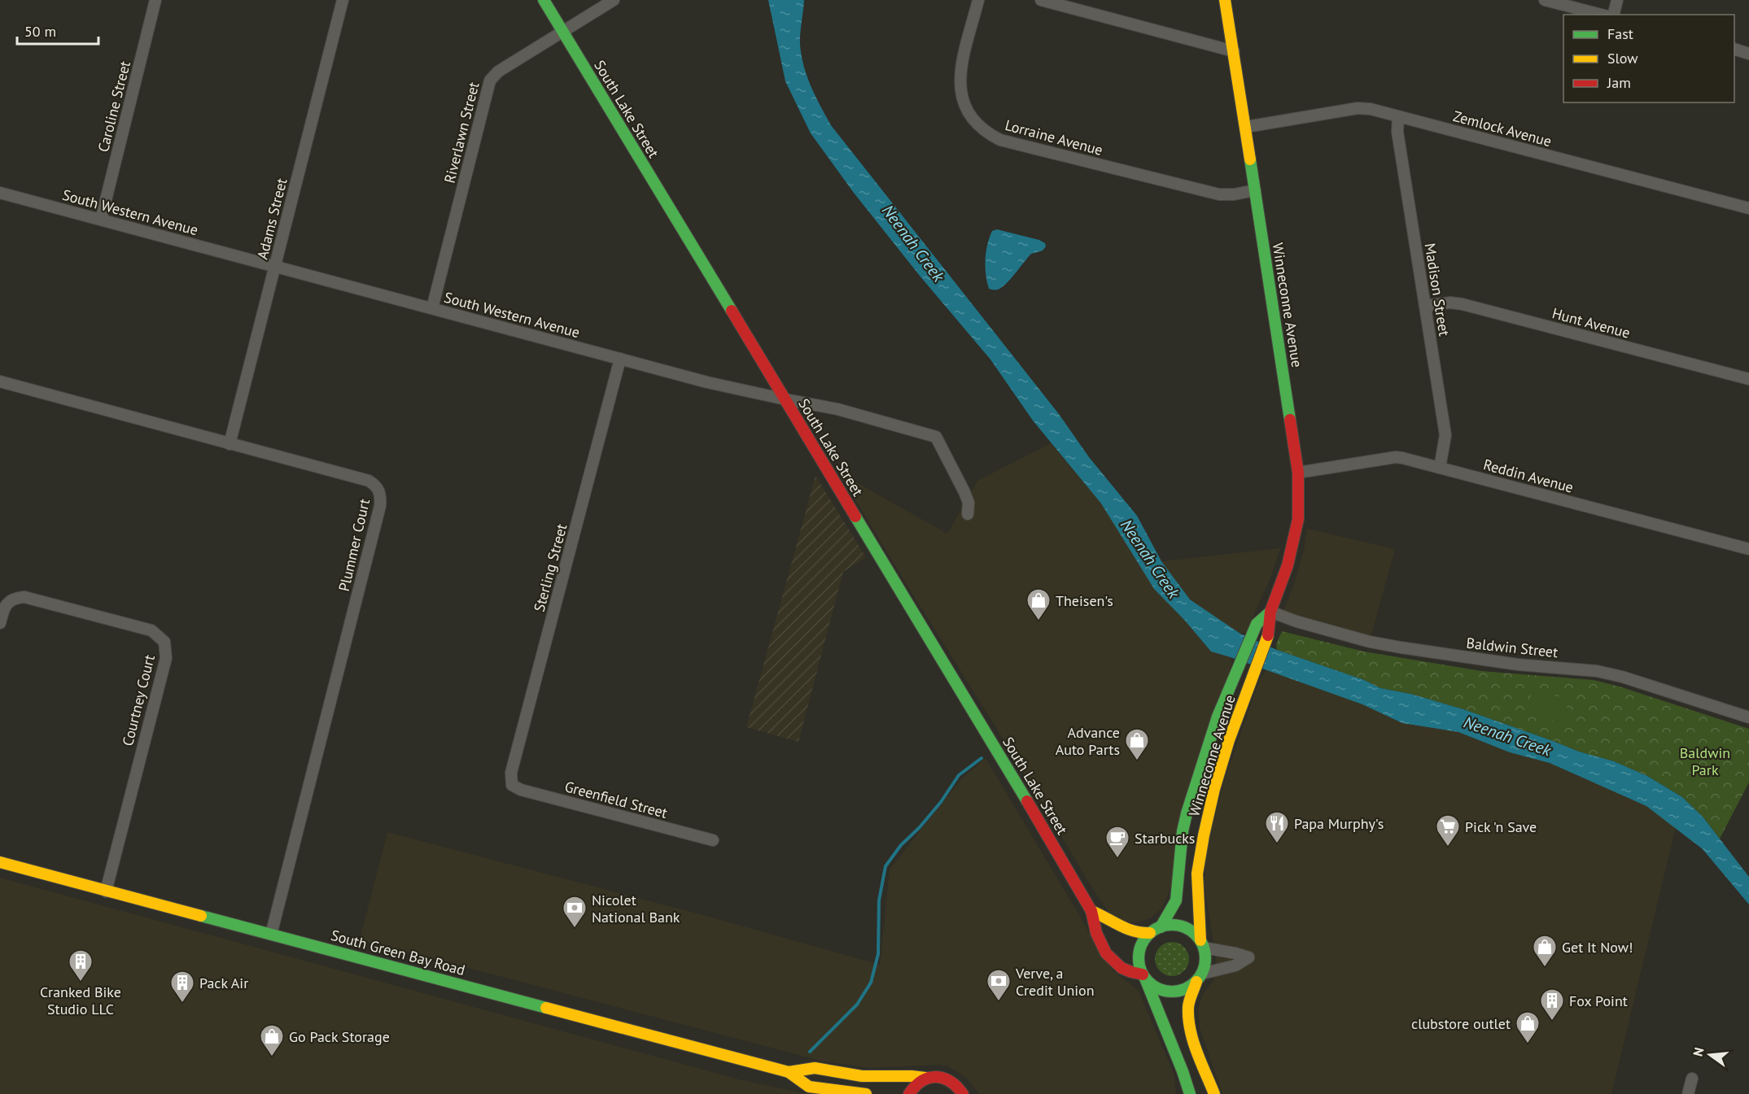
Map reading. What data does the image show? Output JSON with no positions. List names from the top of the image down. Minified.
{"streets":{"main road":["South Lake Street","Winneconne Avenue","South Green Bay Road"],"street":["Caroline Street","Zemlock Avenue","Riverlawn Street","Lorraine Avenue","South Western Avenue","Adams Street","Madison Street","Hunt Avenue","Reddin Avenue","Plummer Court","Sterling Street","Baldwin Street","Courtney Court","Greenfield Street"]},"crossings":[["Caroline Street","South Western Avenue"],["South Lake Street","Riverlawn Street"],["South Lake Street","South Western Avenue"],["South Lake Street","Winneconne Avenue"],["Zemlock Avenue","Madison Street"],["Zemlock Avenue","Winneconne Avenue"],["Riverlawn Street","South Western Avenue"],["Lorraine Avenue","Winneconne Avenue"],["South Western Avenue","Adams Street"],["South Western Avenue","Sterling Street"],["Adams Street","Plummer Court"],["Madison Street","Hunt Avenue"],["Madison Street","Reddin Avenue"],["Winneconne Avenue","Reddin Avenue"],["Winneconne Avenue","Baldwin Street"],["Plummer Court","South Green Bay Road"],["Sterling Street","Greenfield Street"],["Courtney Court","South Green Bay Road"]],"water":["Neenah Creek"],"parks":["Baldwin Park"],"places":{"shop":["Theisen's","Advance Auto Parts","Get It Now!","clubstore outlet","Go Pack Storage"],"restaurant":["Papa Murphy's"],"supermarket":["Pick 'n Save"],"cafe":["Starbucks"],"bank":["Nicolet National Bank","Verve, a Credit Union"],"building":["Cranked Bike Studio LLC","Pack Air","Fox Point"]},"legend":["Fast","Slow","Jam"],"scale_bar":"50 m","north":"left"}
